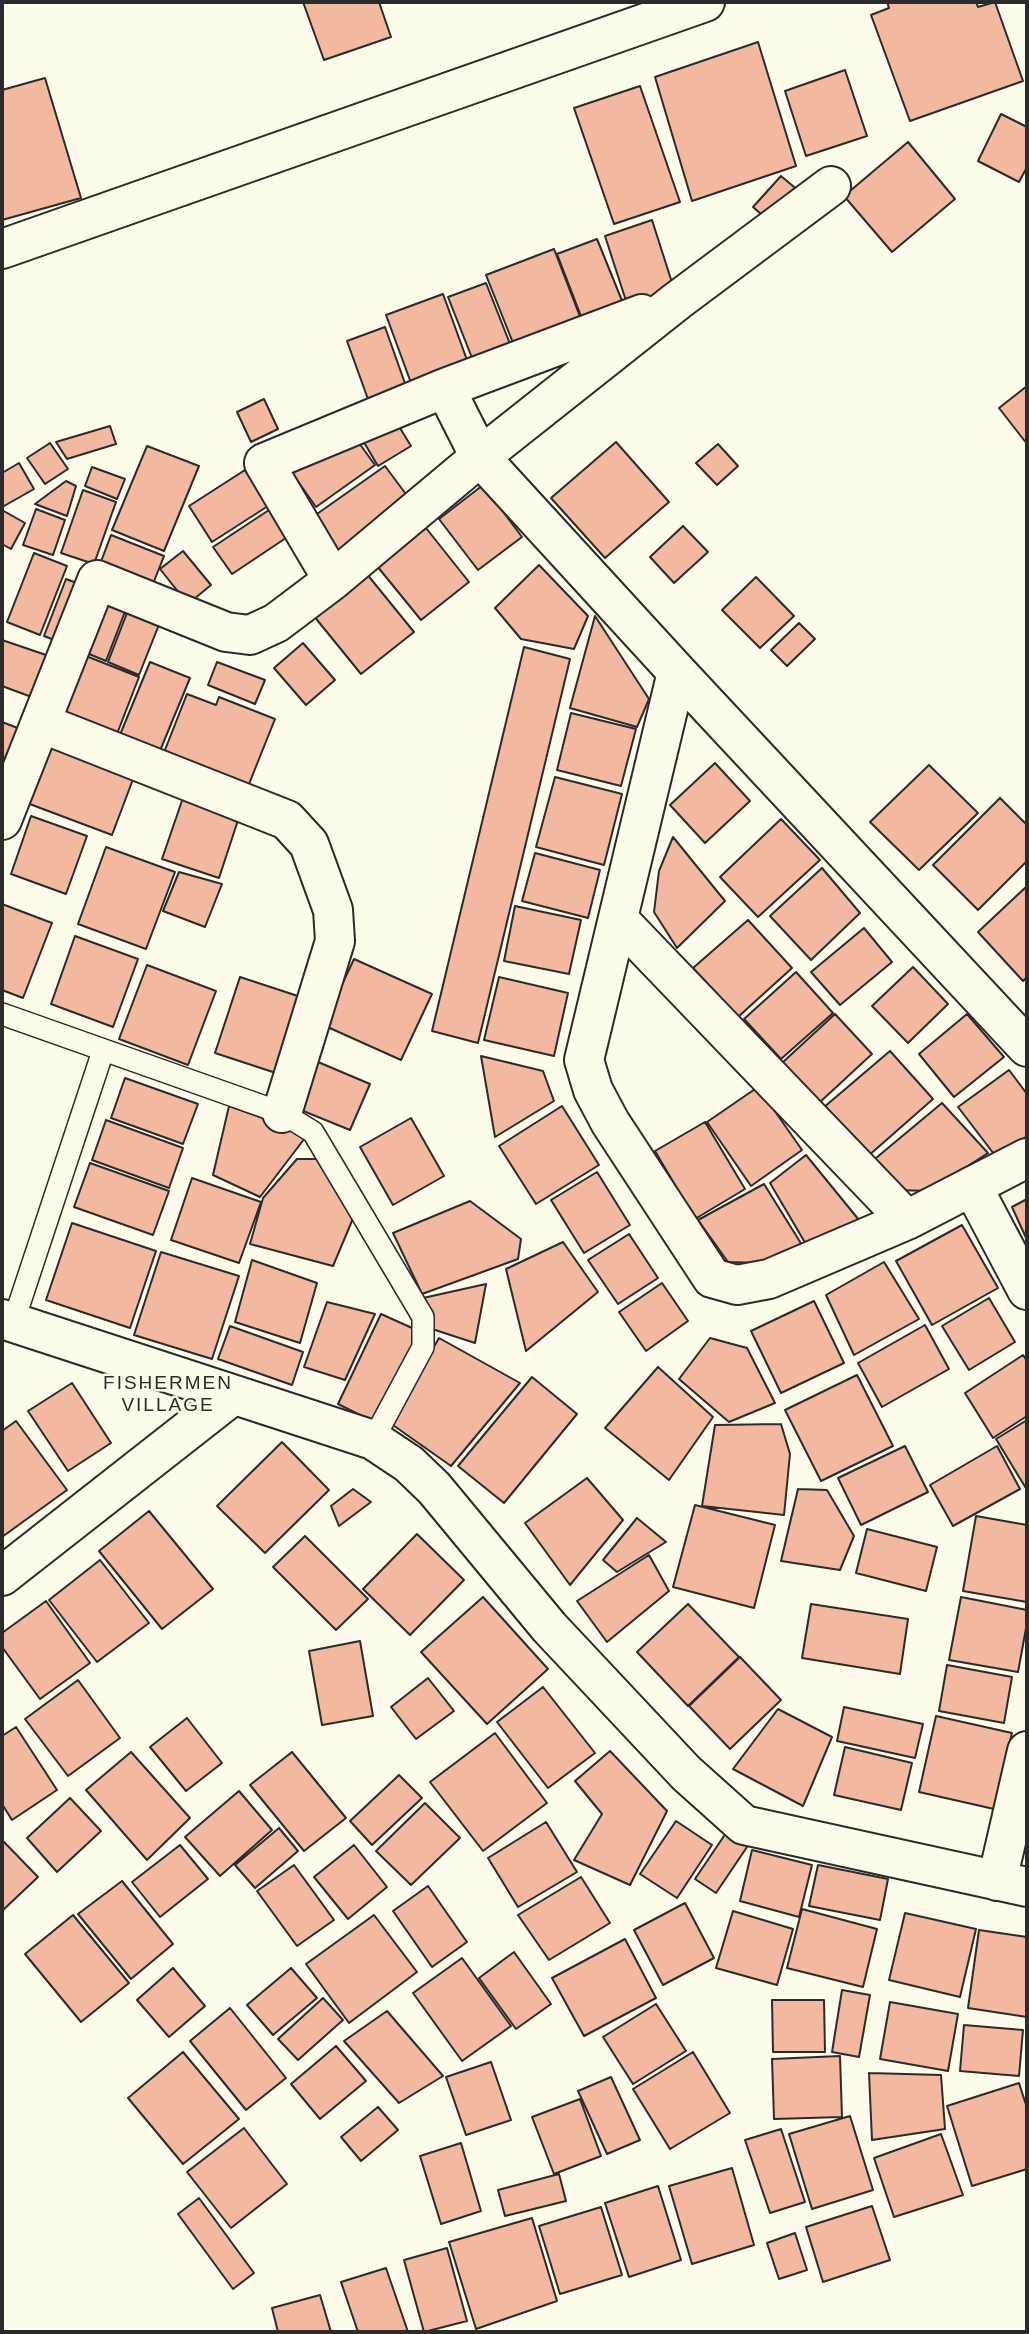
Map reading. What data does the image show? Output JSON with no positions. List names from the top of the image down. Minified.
{"districts":["FISHERMEN VILLAGE"]}
